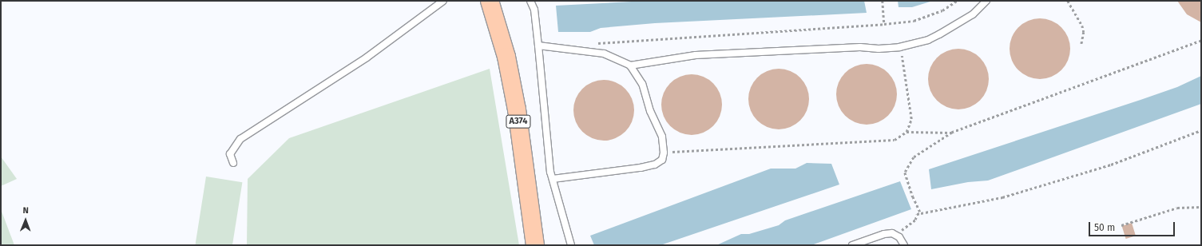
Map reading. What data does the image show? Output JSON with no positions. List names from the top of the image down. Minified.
{"streets":{"main road":["A374"]},"scale_bar":"50 m","north":"top"}
